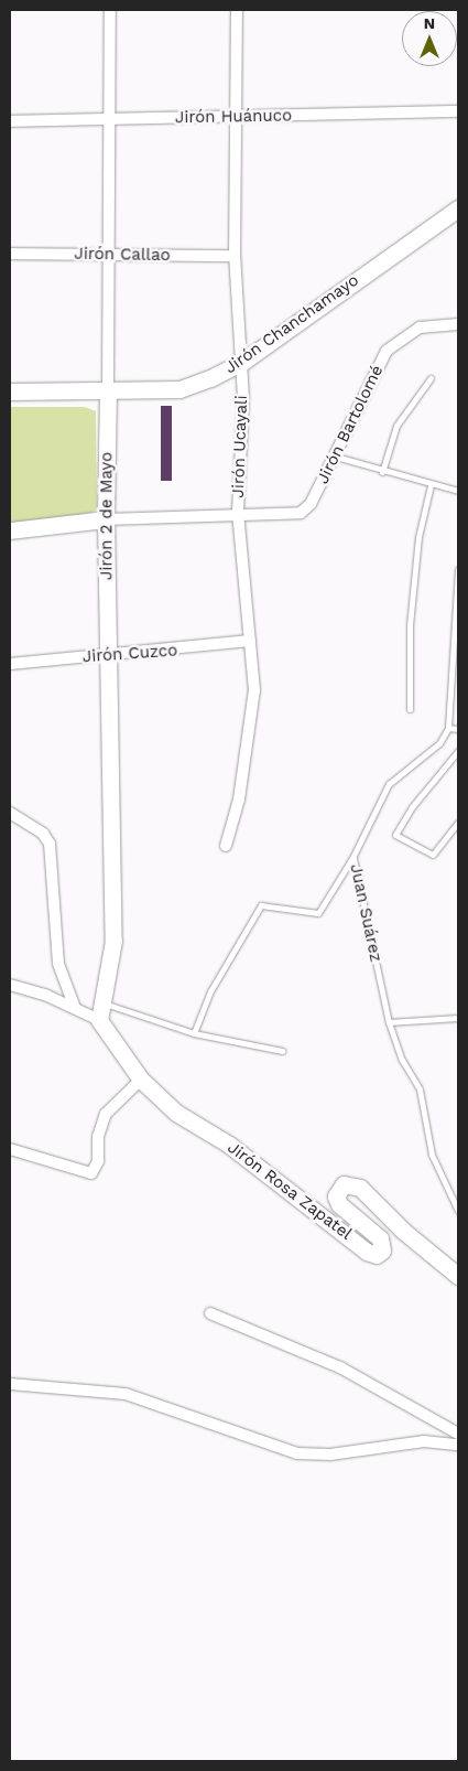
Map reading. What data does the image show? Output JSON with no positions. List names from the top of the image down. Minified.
{"streets":{"street":["Jirón Huánuco","Jirón Callao","Jirón Chanchamayo","Jirón Bartolomé","Jirón Ucayali","Jirón 2 de Mayo","Jirón Cuzco","Jirón Rosa Zapatel"],"lane":["Juan Suárez"]},"crossings":[["Jirón Huánuco","Jirón Ucayali"],["Jirón Huánuco","Jirón 2 de Mayo"],["Jirón Callao","Jirón Ucayali"],["Jirón Callao","Jirón 2 de Mayo"],["Jirón Chanchamayo","Jirón Ucayali"],["Jirón Chanchamayo","Jirón 2 de Mayo"],["Jirón Bartolomé","Jirón Ucayali"],["Jirón Ucayali","Jirón Cuzco"],["Jirón 2 de Mayo","Jirón Cuzco"],["Jirón 2 de Mayo","Jirón Rosa Zapatel"]],"north":"top"}
